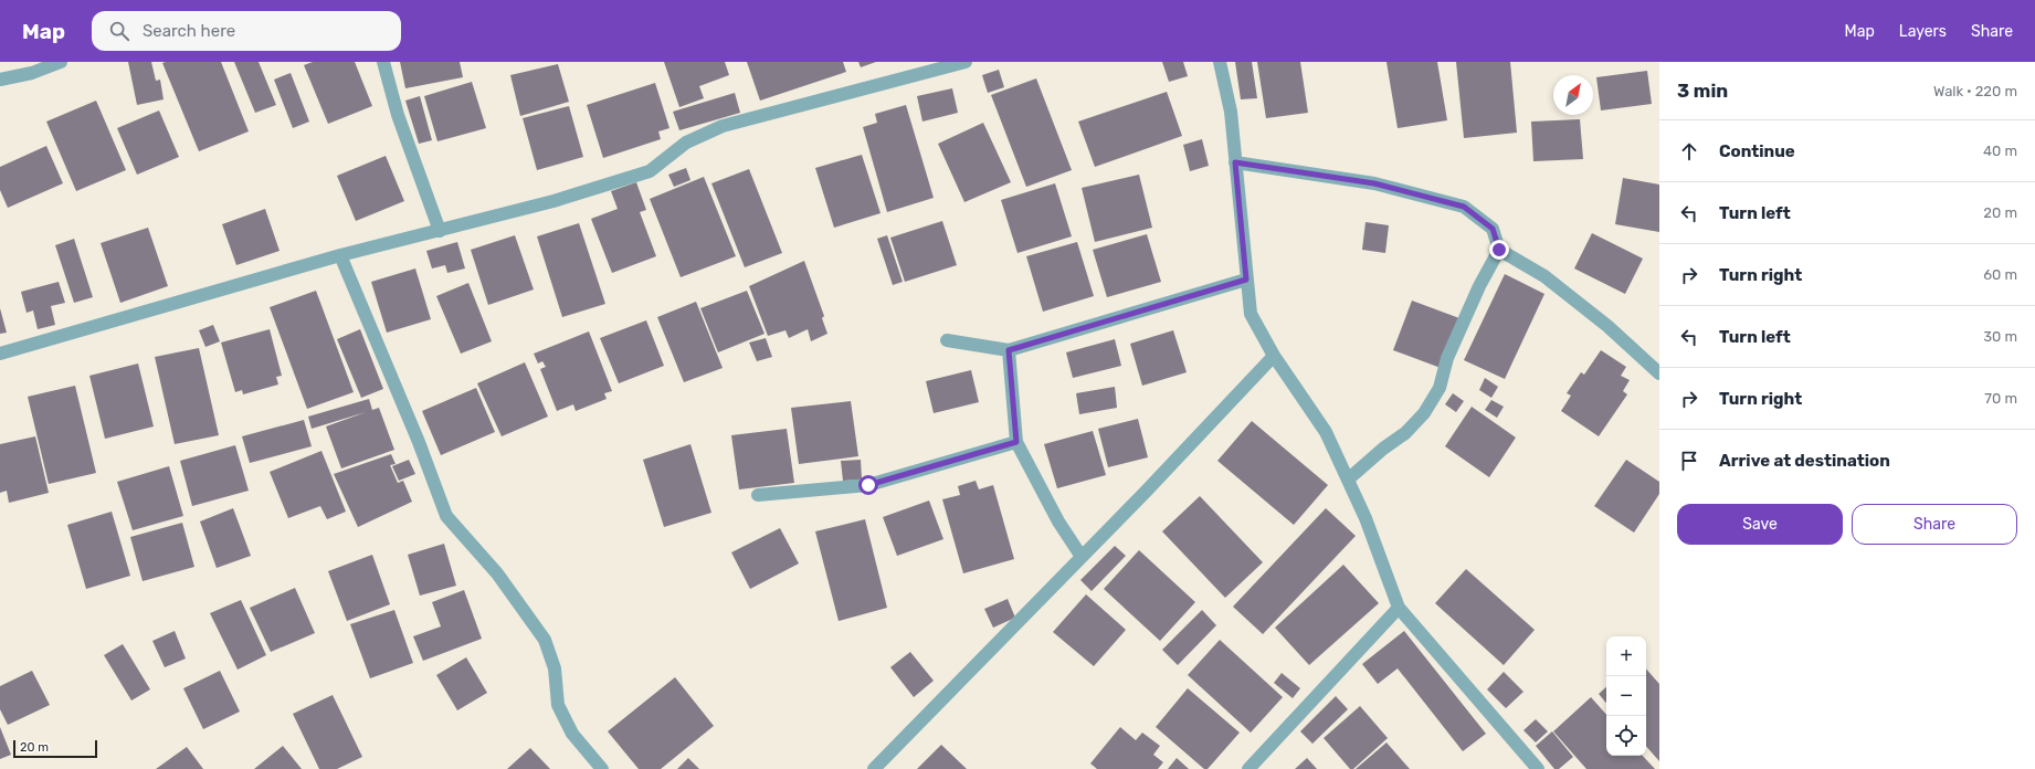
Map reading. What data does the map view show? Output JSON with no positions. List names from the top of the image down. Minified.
{"scale_bar":"20 m","north":"top right","page":{"header":"Map","search":"Search here","nav":["Map","Layers","Share"],"heading":["3 min","Walk · 220 m"],"list":[["Continue","40 m"],["Turn left","20 m"],["Turn right","60 m"],["Turn left","30 m"],["Turn right","70 m"],"Arrive at destination"],"buttons":["Save","Share"],"map_buttons":["+","−"],"scale":"20 m"}}
